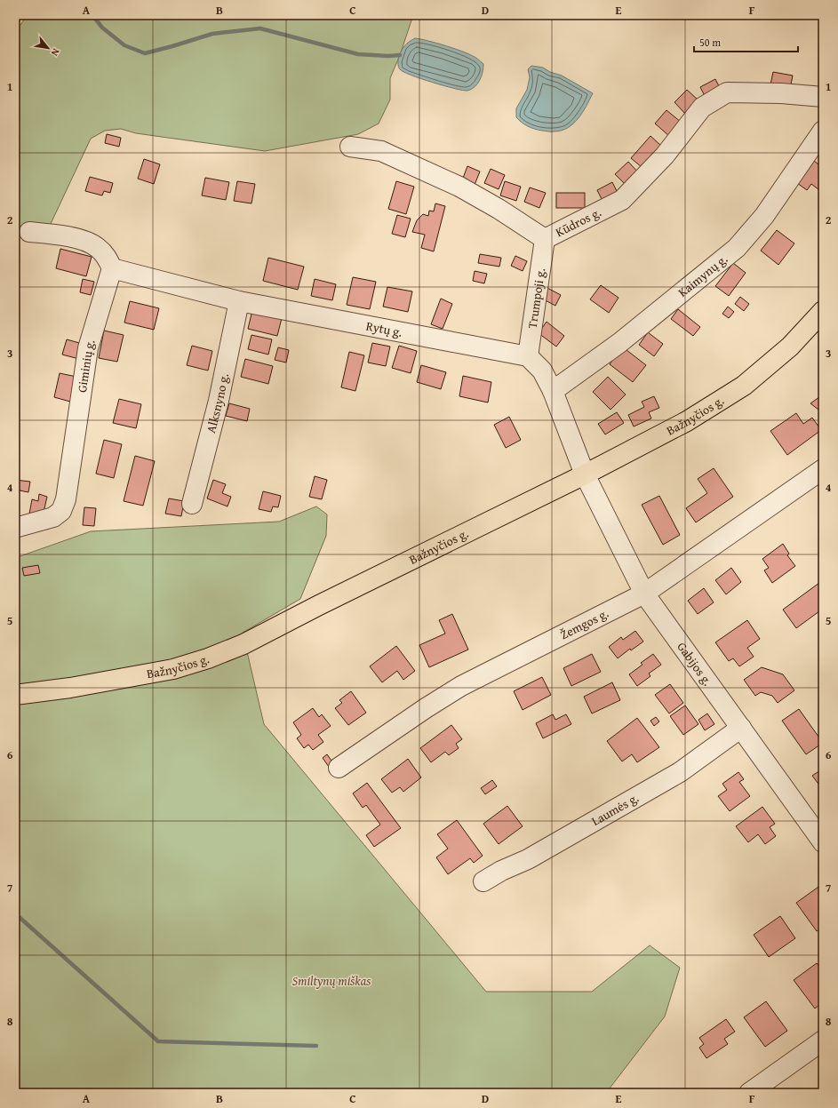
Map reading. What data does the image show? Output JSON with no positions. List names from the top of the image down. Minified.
{"streets":{"main road":["Bažnyčios g."],"street":["Kūdros g.","Kaimynų g.","Trumpoji g.","Rytų g.","Giminių g.","Alksnyno g.","Žemgos g.","Gabijos g.","Laumės g."]},"crossings":[["Kūdros g.","Trumpoji g."],["Trumpoji g.","Rytų g."],["Rytų g.","Giminių g."],["Rytų g.","Alksnyno g."],["Bažnyčios g.","Gabijos g."],["Žemgos g.","Gabijos g."],["Gabijos g.","Laumės g."]],"parks":["Smiltynų miškas"],"scale_bar":"50 m","north":"bottom right","grid":{"columns":["A","B","C","D","E","F"],"rows":["1","2","3","4","5","6","7","8"]}}
